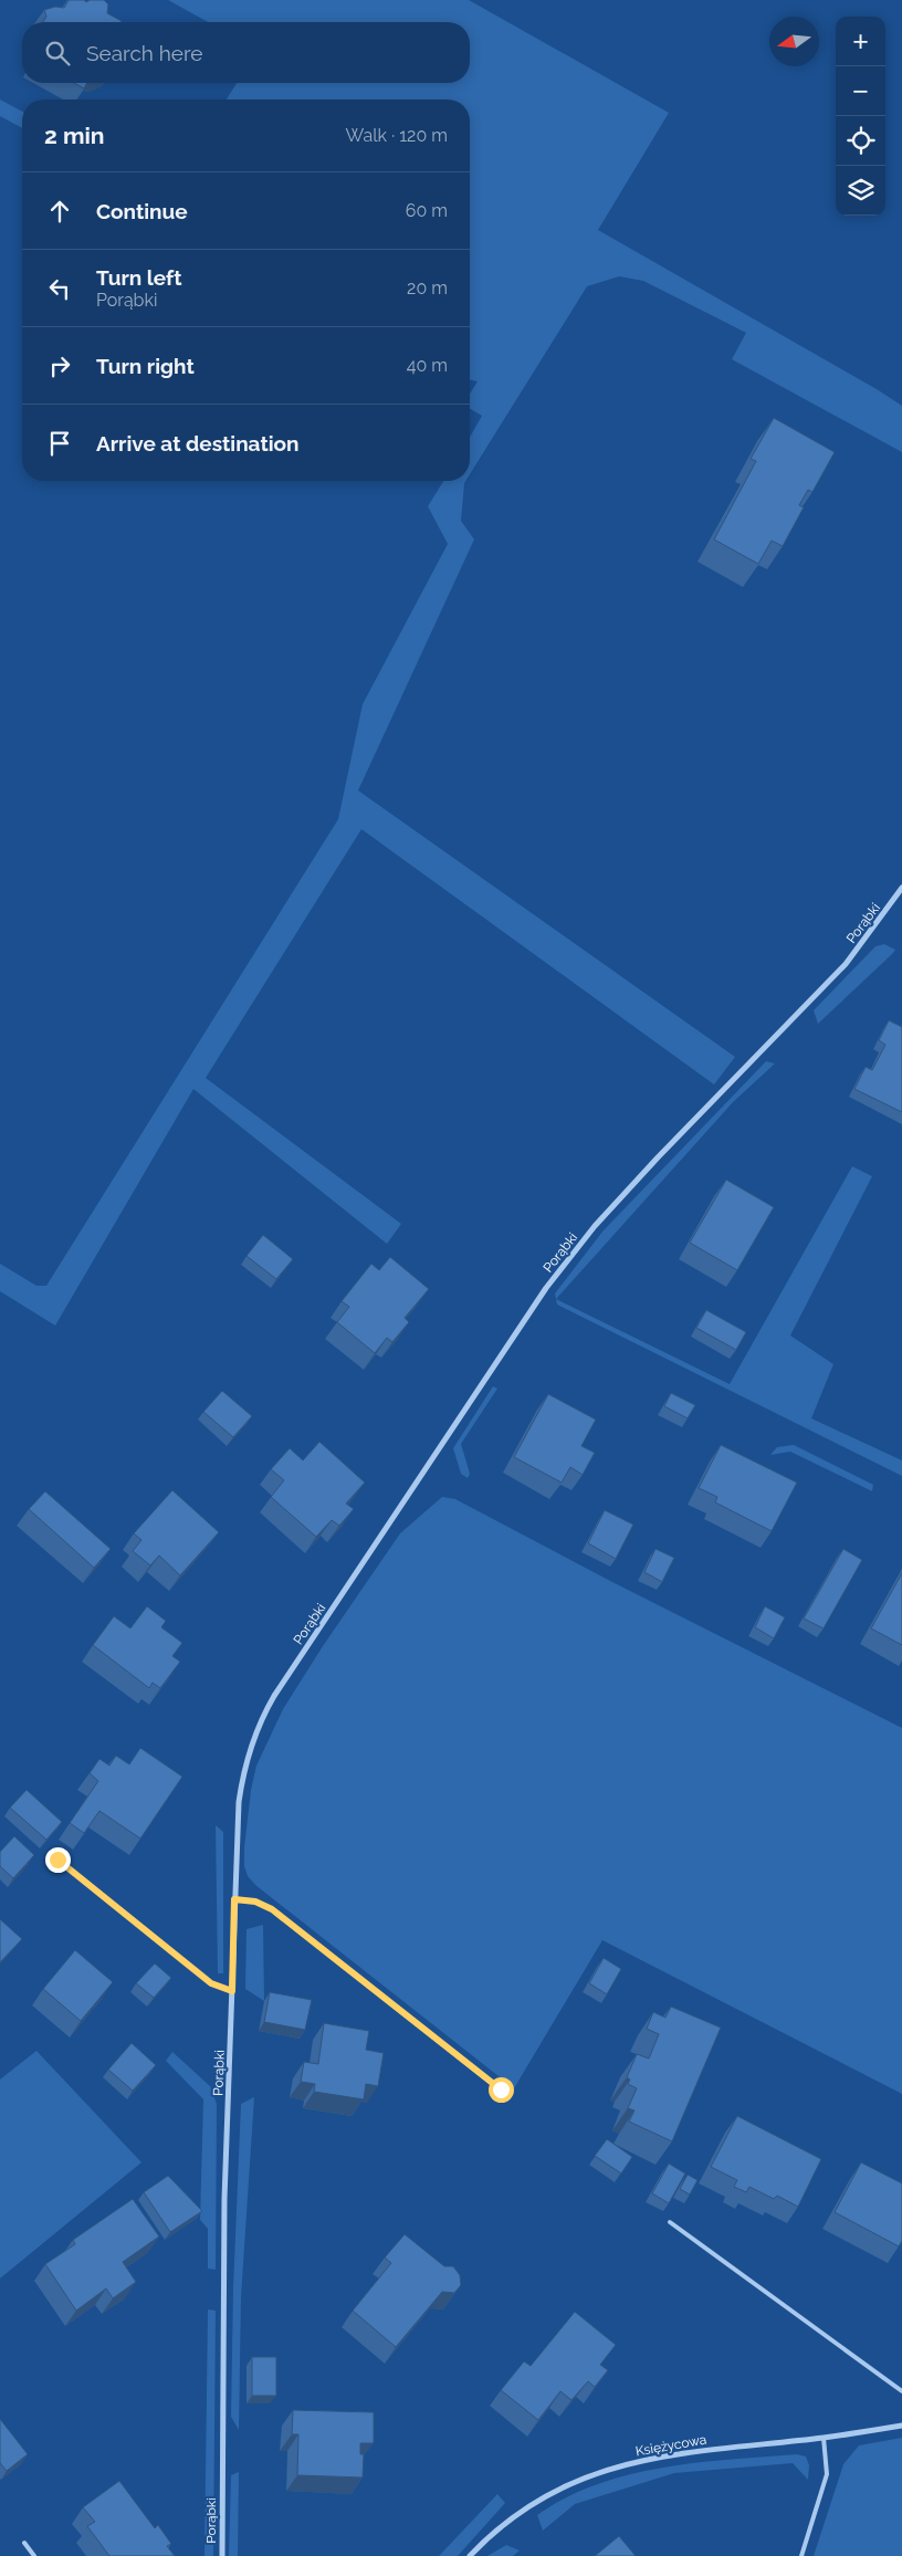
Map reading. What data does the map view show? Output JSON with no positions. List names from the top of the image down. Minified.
{"streets":{"street":["Porąbki","Księżycowa"]},"north":"left","page":{"map_buttons":["+","−"],"search":"Search here","heading":["2 min","Walk · 120 m"],"list":[["Continue","60 m"],["Turn left","Porąbki","20 m"],["Turn right","40 m"],"Arrive at destination"]}}
